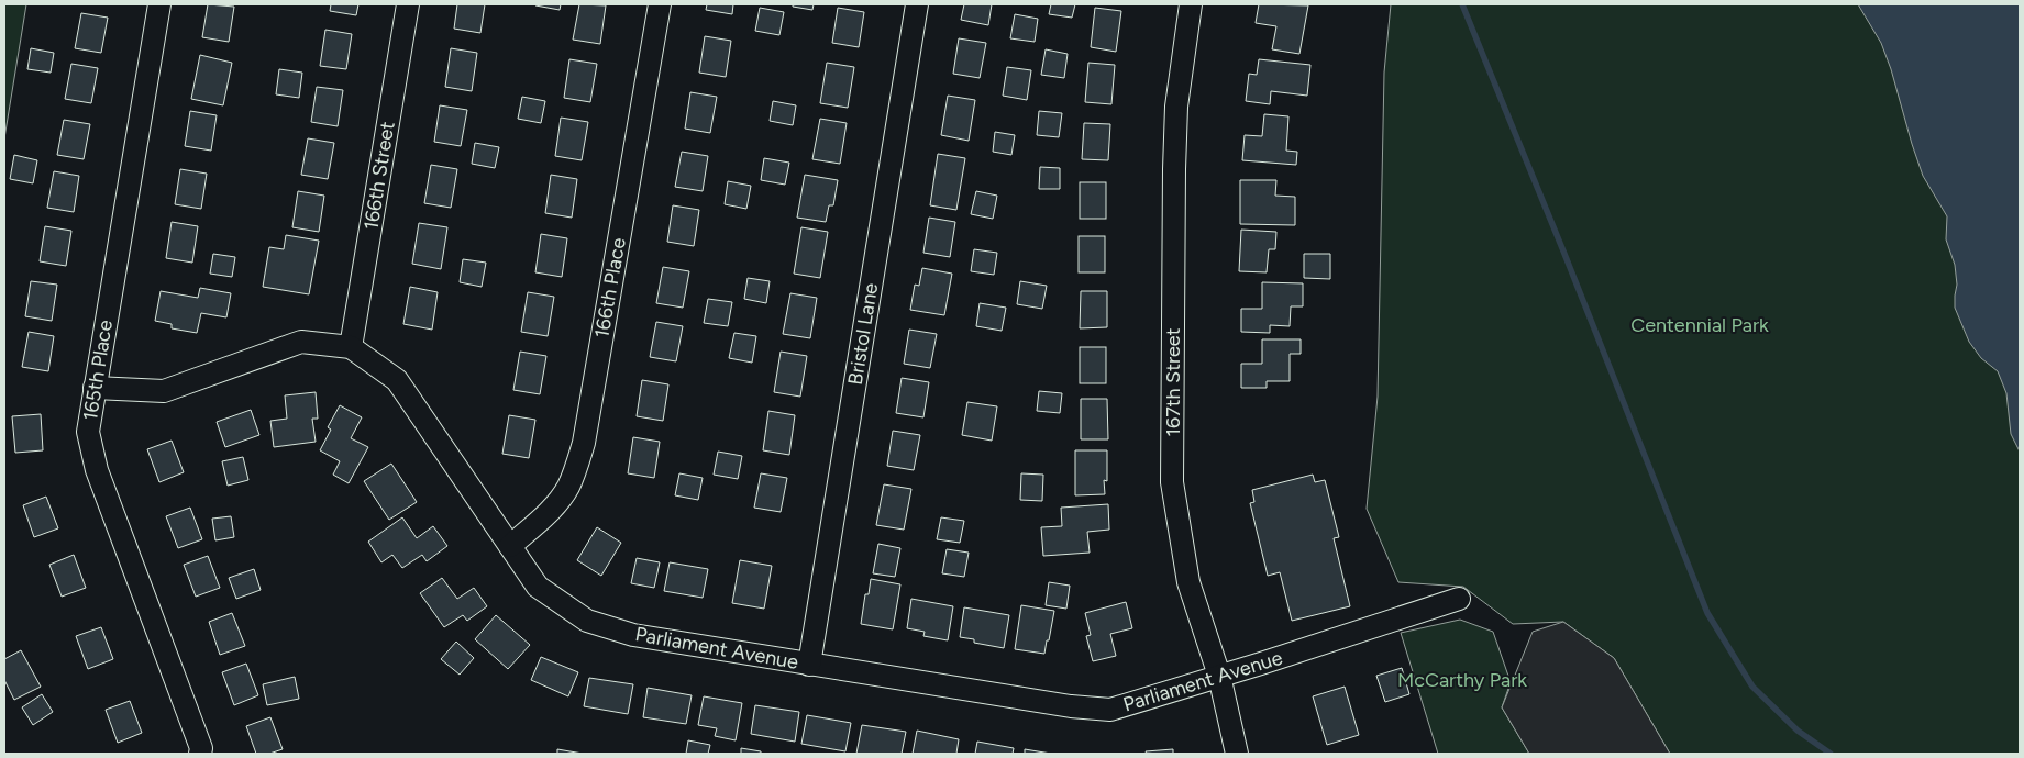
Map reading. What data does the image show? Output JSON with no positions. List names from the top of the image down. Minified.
{"streets":{"street":["166th Street","166th Place","Bristol Lane","165th Place","167th Street","Parliament Avenue"]},"crossings":[["166th Street","Parliament Avenue"],["166th Place","Parliament Avenue"],["Bristol Lane","Parliament Avenue"],["165th Place","Parliament Avenue"],["167th Street","Parliament Avenue"]],"parks":["Centennial Park","McCarthy Park"]}
